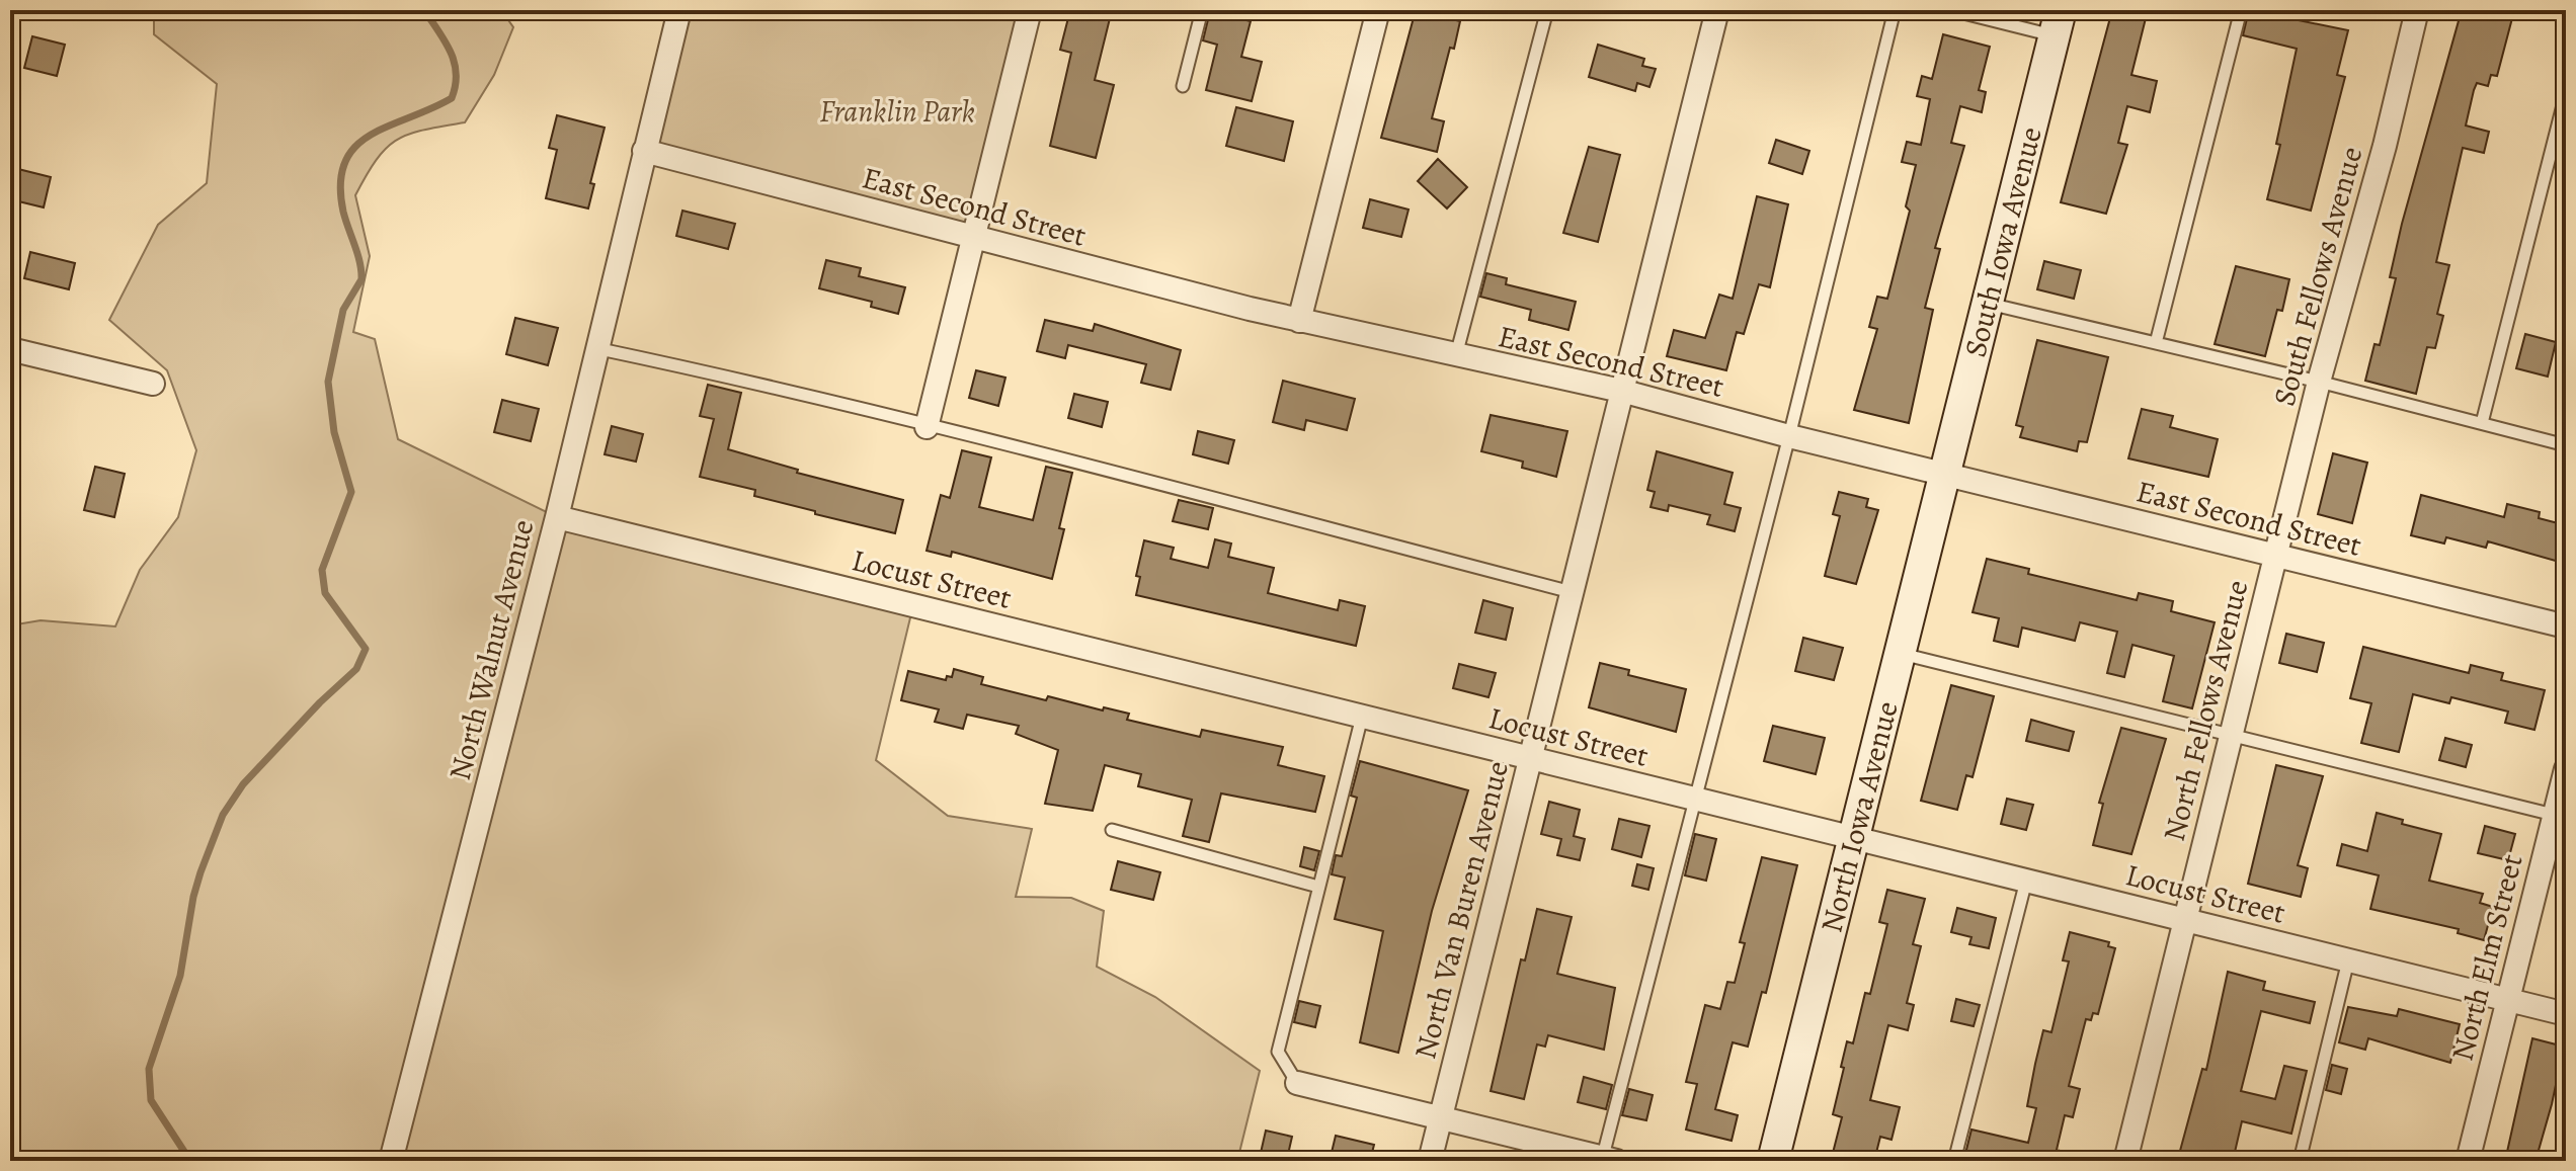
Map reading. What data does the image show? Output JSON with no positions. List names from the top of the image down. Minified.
{"streets":{"main road":["South Iowa Avenue","North Iowa Avenue"],"street":["East Second Street","South Fellows Avenue","Locust Street","North Walnut Avenue","North Fellows Avenue","North Van Buren Avenue","North Elm Street"]},"crossings":[["East Second Street","South Iowa Avenue"],["East Second Street","South Fellows Avenue"],["East Second Street","North Walnut Avenue"],["East Second Street","North Fellows Avenue"],["East Second Street","North Iowa Avenue"],["East Second Street","North Van Buren Avenue"],["South Iowa Avenue","North Iowa Avenue"],["South Fellows Avenue","North Fellows Avenue"],["Locust Street","North Walnut Avenue"],["Locust Street","North Fellows Avenue"],["Locust Street","North Iowa Avenue"],["Locust Street","North Van Buren Avenue"],["Locust Street","North Elm Street"]],"parks":["Franklin Park"]}
